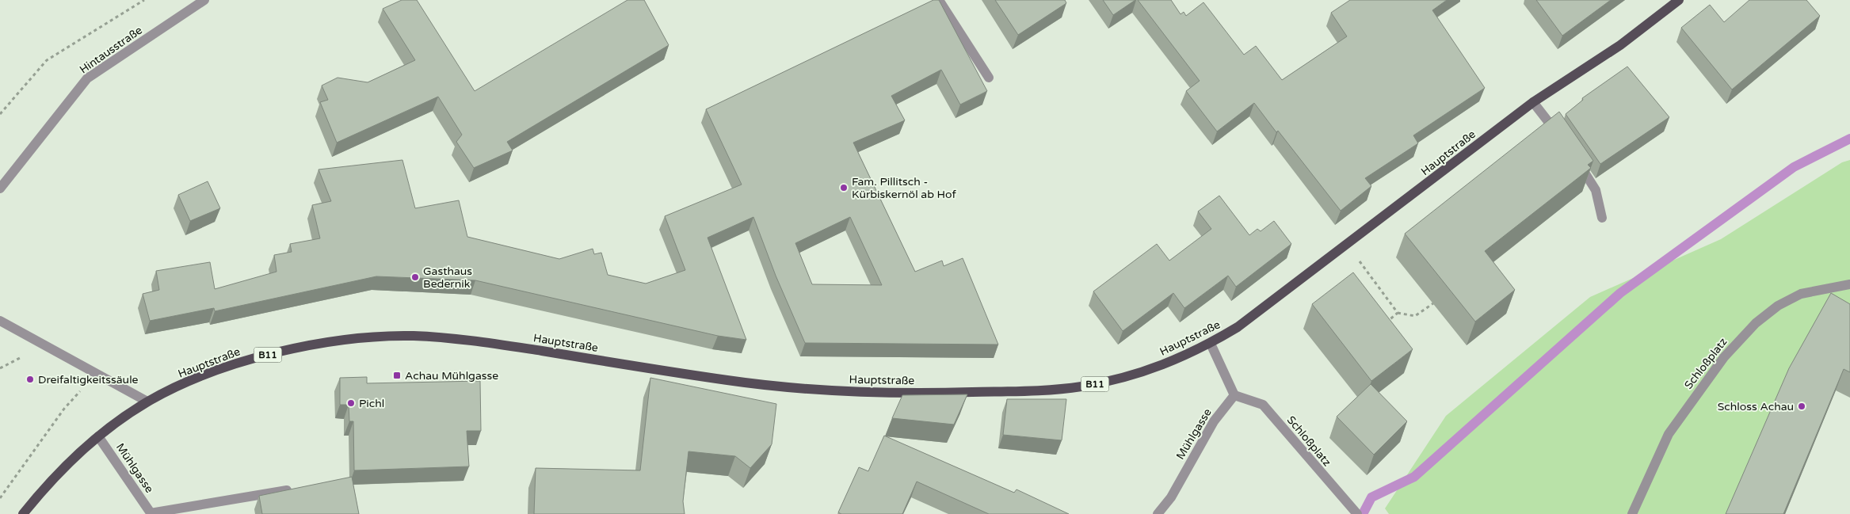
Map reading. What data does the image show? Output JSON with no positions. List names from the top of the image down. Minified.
{"streets":{"main road":["Hauptstraße","B11"],"street":["Hintausstraße","Schloßplatz","Mühlgasse"]},"crossings":[["Hauptstraße","Mühlgasse"],["Schloßplatz","Mühlgasse"]],"places":{"other":["Fam. Pillitsch - Kürbiskernöl ab Hof","Gasthaus Bedernik","Dreifaltigkeitssäule","Pichl","Schloss Achau"],"transit":["Achau Mühlgasse"]}}
